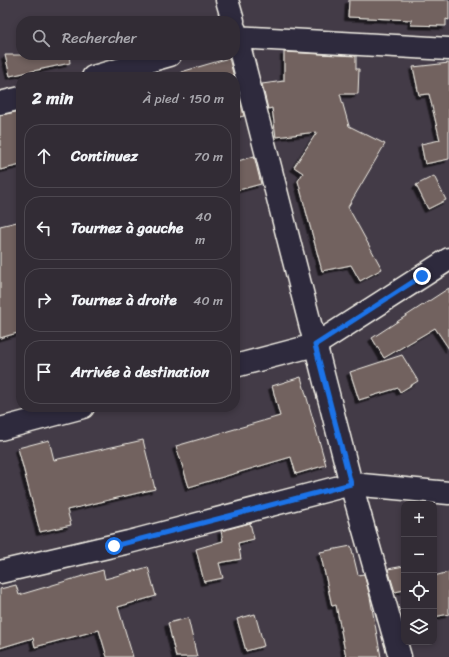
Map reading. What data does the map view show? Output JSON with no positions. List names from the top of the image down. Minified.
{"page":{"search":"Rechercher","heading":["2 min","À pied · 150 m"],"list":[["Continuez","70 m"],["Tournez à gauche","40 m"],["Tournez à droite","40 m"],"Arrivée à destination"],"map_buttons":["+","−"]}}
